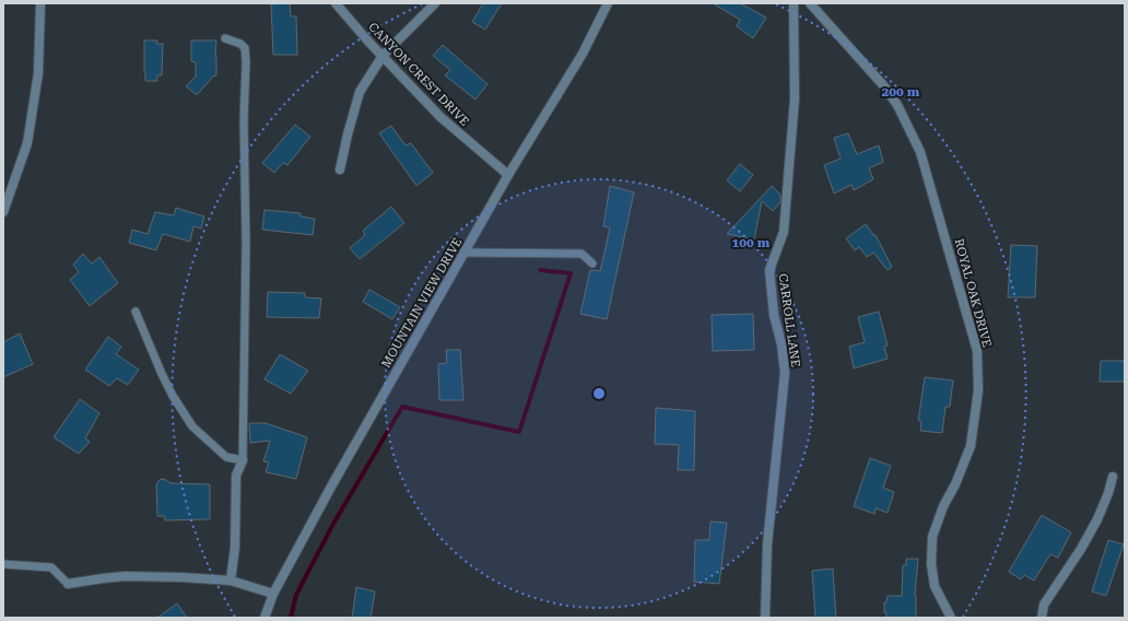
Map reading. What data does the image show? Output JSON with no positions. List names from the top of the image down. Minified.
{"streets":{"street":["CANYON CREST DRIVE","ROYAL OAK DRIVE","MOUNTAIN VIEW DRIVE","CARROLL LANE"]},"crossings":[["CANYON CREST DRIVE","MOUNTAIN VIEW DRIVE"]],"rings":["200 m","100 m"]}
